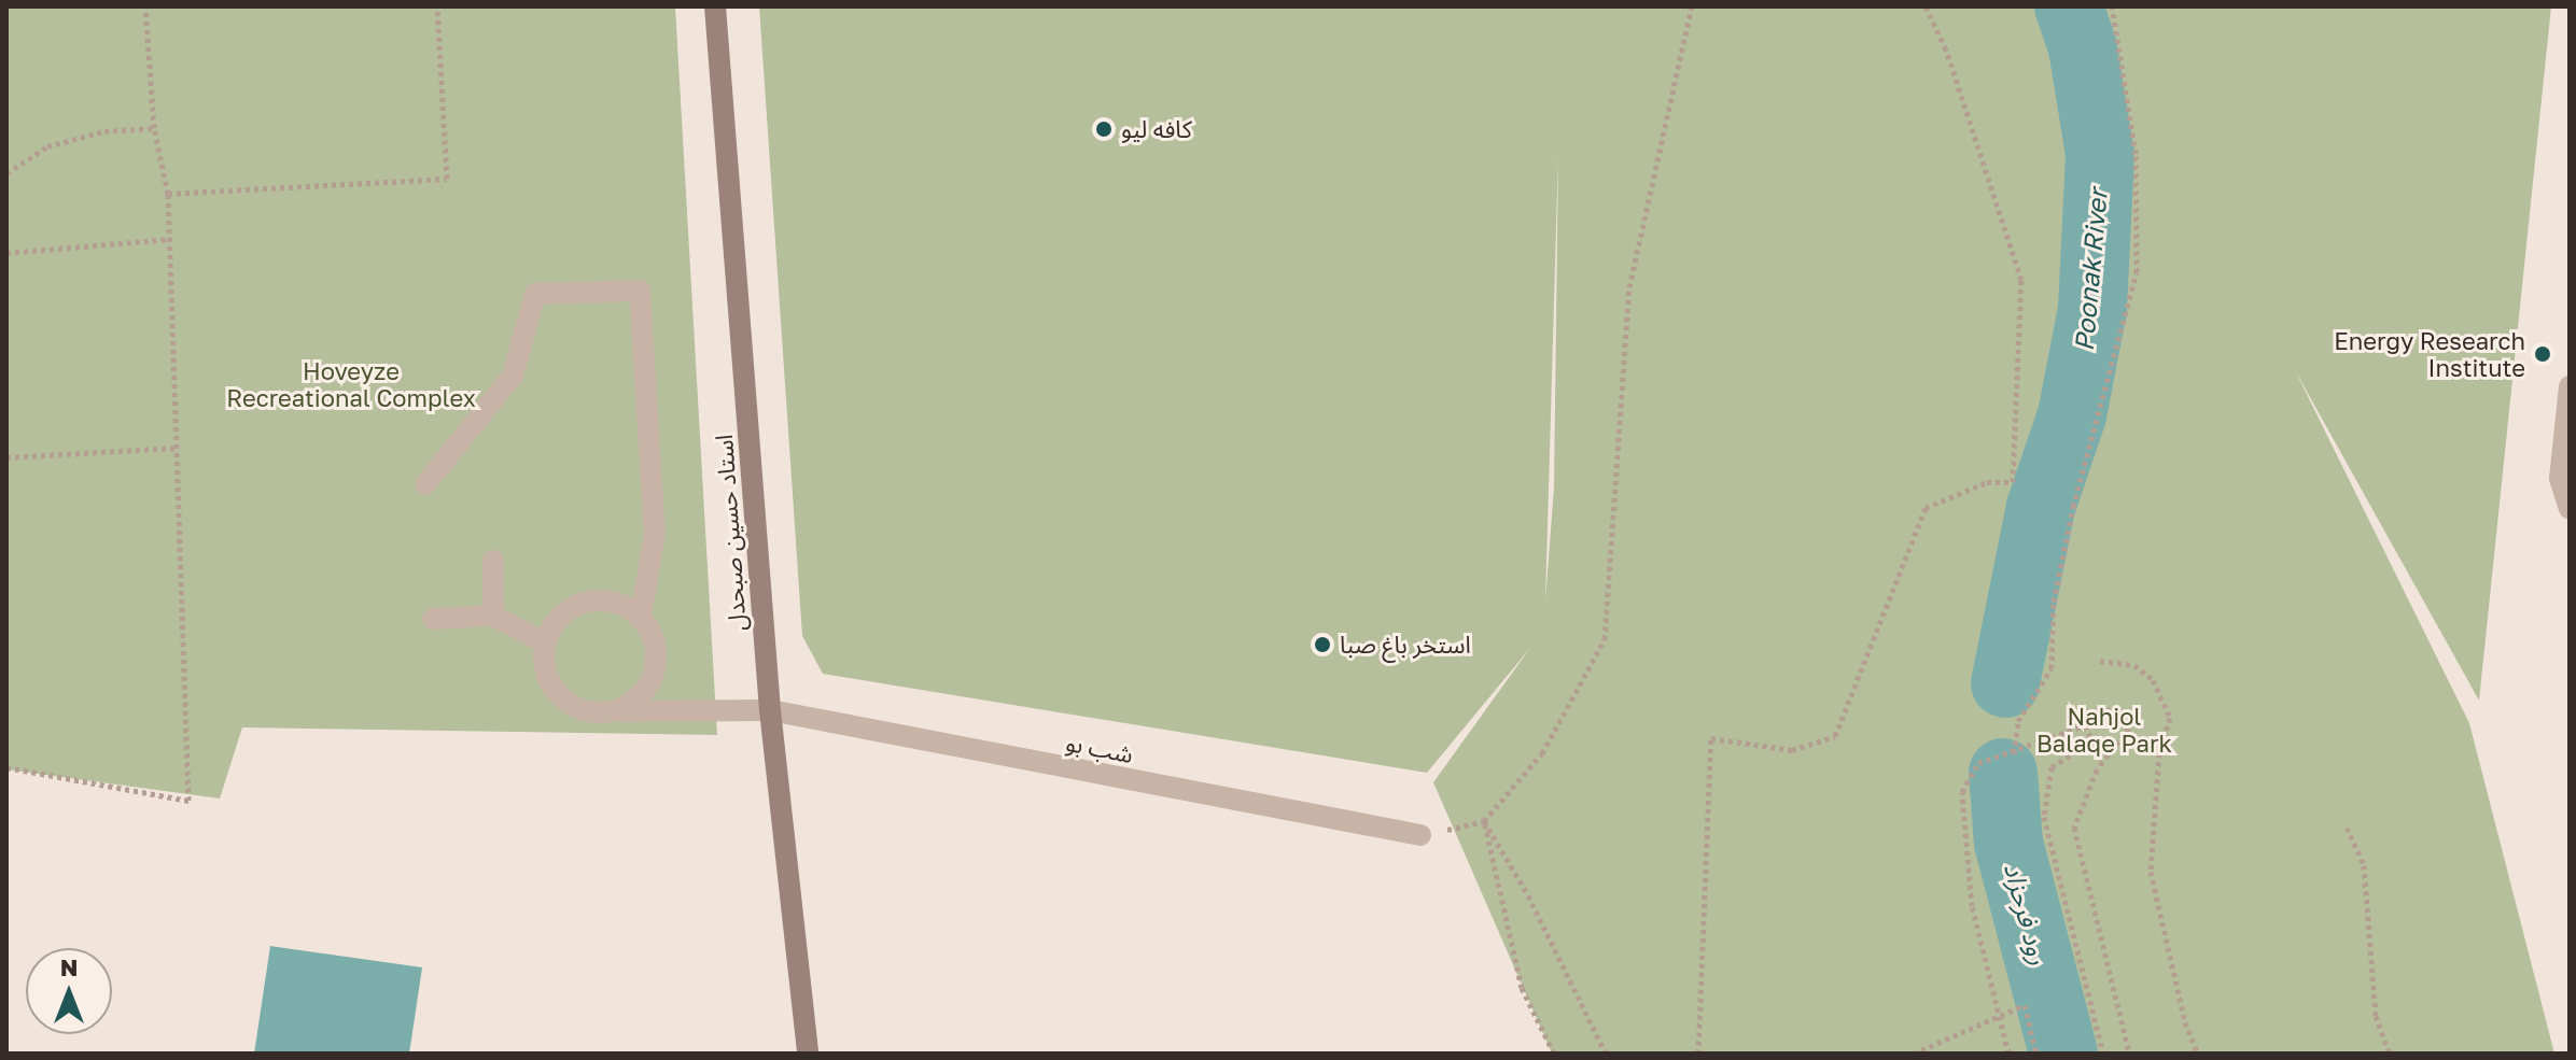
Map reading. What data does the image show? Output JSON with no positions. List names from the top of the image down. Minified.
{"streets":{"street":["استاد حسین صبحدل","شب بو"]},"crossings":[["استاد حسین صبحدل","شب بو"]],"water":["Poonak River","رود فرحزاد"],"parks":["Hoveyze Recreational Complex","Nahjol Balaqe Park"],"places":["کافه لیو","Energy Research Institute","استخر باغ صبا"],"north":"top"}
